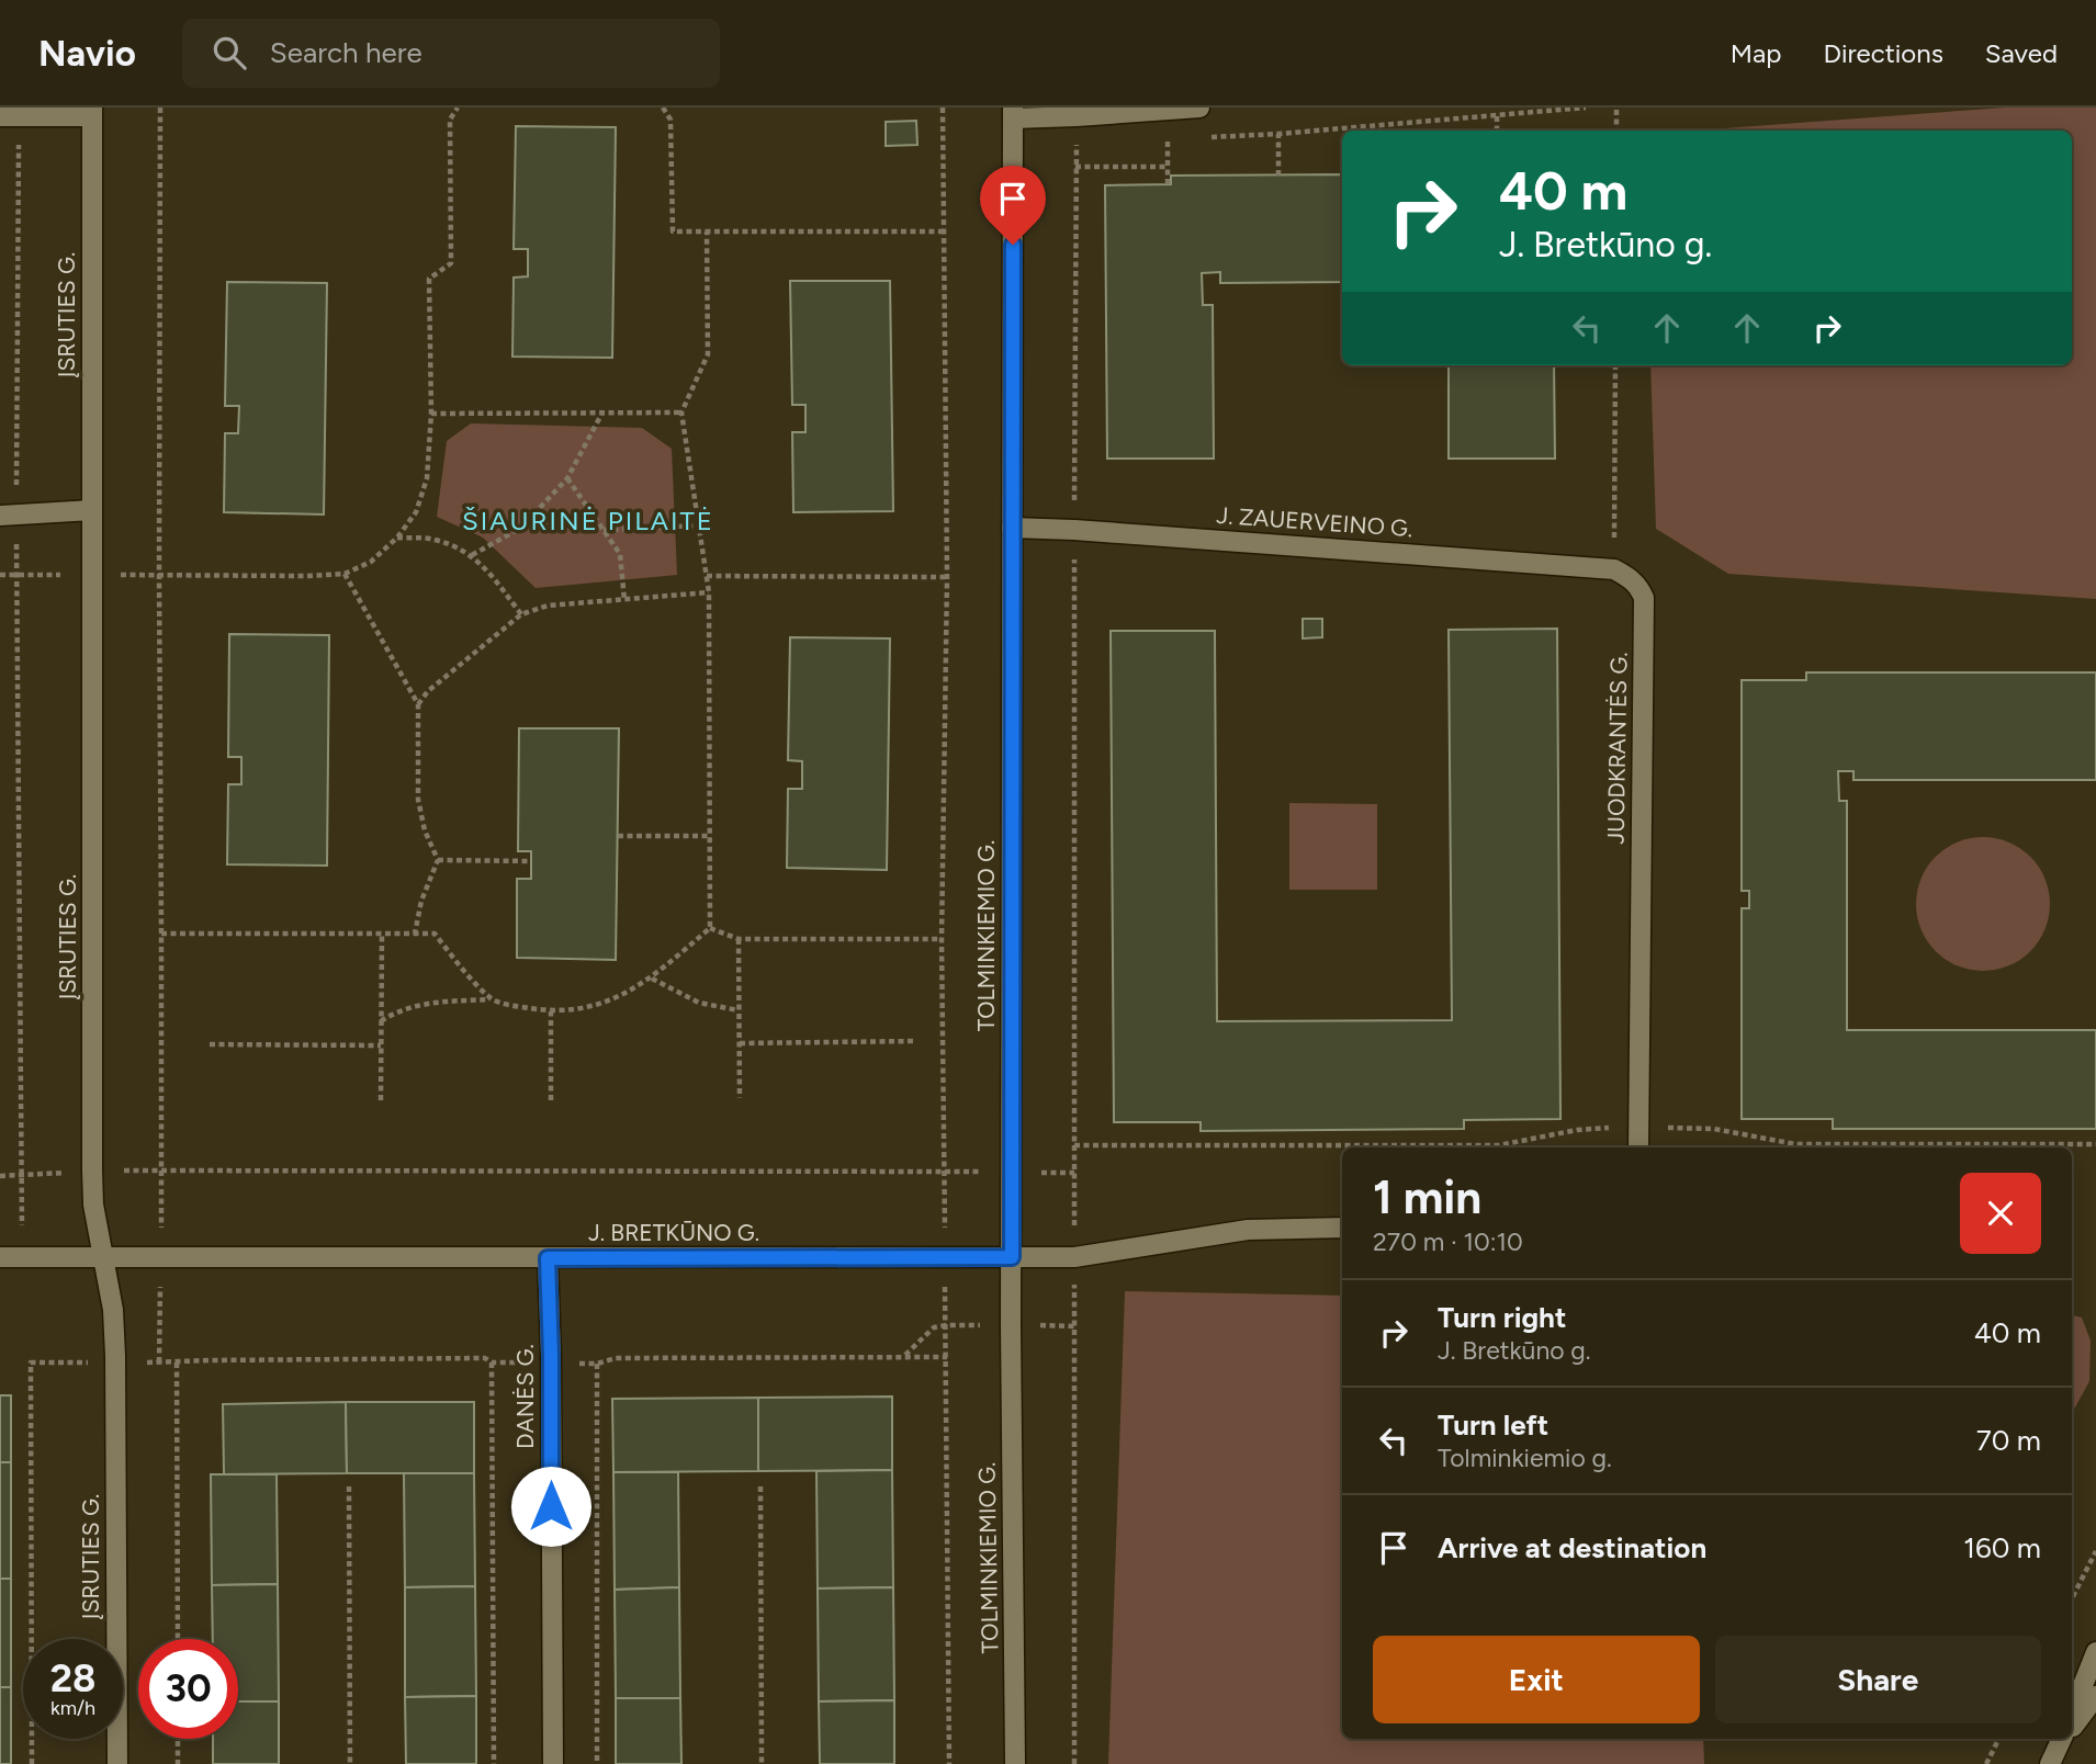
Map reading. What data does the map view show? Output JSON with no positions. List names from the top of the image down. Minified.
{"streets":{"street":["ĮSRUTIES G.","J. ZAUERVEINO G.","JUODKRANTĖS G.","TOLMINKIEMIO G.","J. BRETKŪNO G.","DANĖS G."]},"crossings":[["ĮSRUTIES G.","J. BRETKŪNO G."],["J. ZAUERVEINO G.","JUODKRANTĖS G."],["J. ZAUERVEINO G.","TOLMINKIEMIO G."],["TOLMINKIEMIO G.","J. BRETKŪNO G."],["J. BRETKŪNO G.","DANĖS G."]],"districts":["ŠIAURINĖ PILAITĖ"],"page":{"header":"Navio","search":"Search here","nav":["Map","Directions","Saved"],"turn":["40 m","J. Bretkūno g."],"heading":["1 min","270 m · 10:10"],"list":[{"name":"Turn right","note":"J. Bretkūno g.","value":"40 m"},{"name":"Turn left","note":"Tolminkiemio g.","value":"70 m"},{"name":"Arrive at destination","value":"160 m"}],"buttons":["Exit","Share"],"speed":"28 km/h","limit":"30"}}
